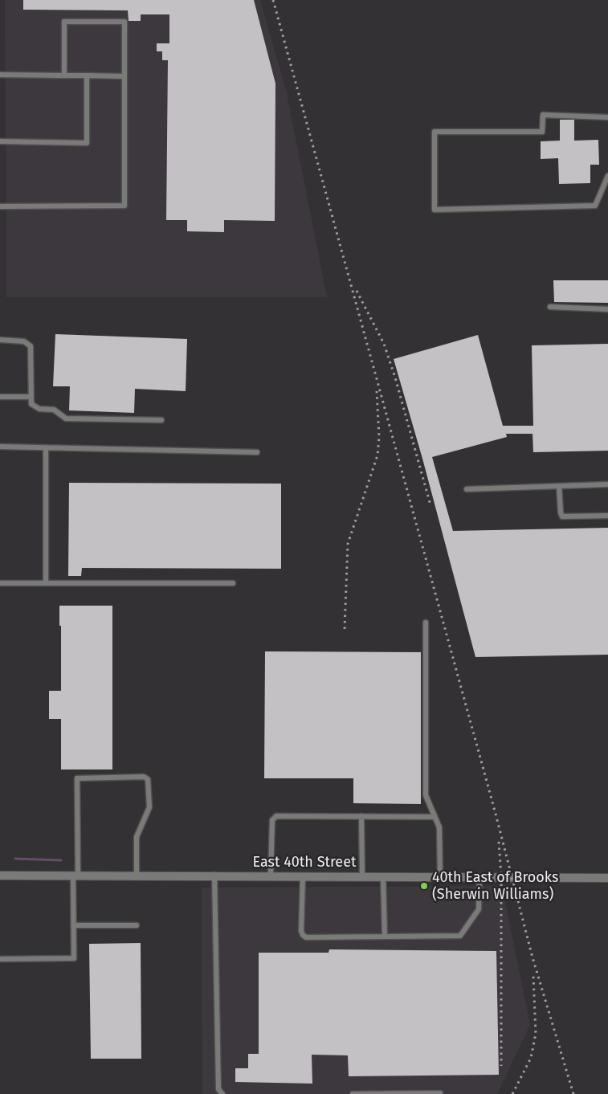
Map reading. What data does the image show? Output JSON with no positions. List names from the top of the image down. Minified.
{"streets":{"street":["East 40th Street"]},"places":["40th East of Brooks (Sherwin Williams)"]}
